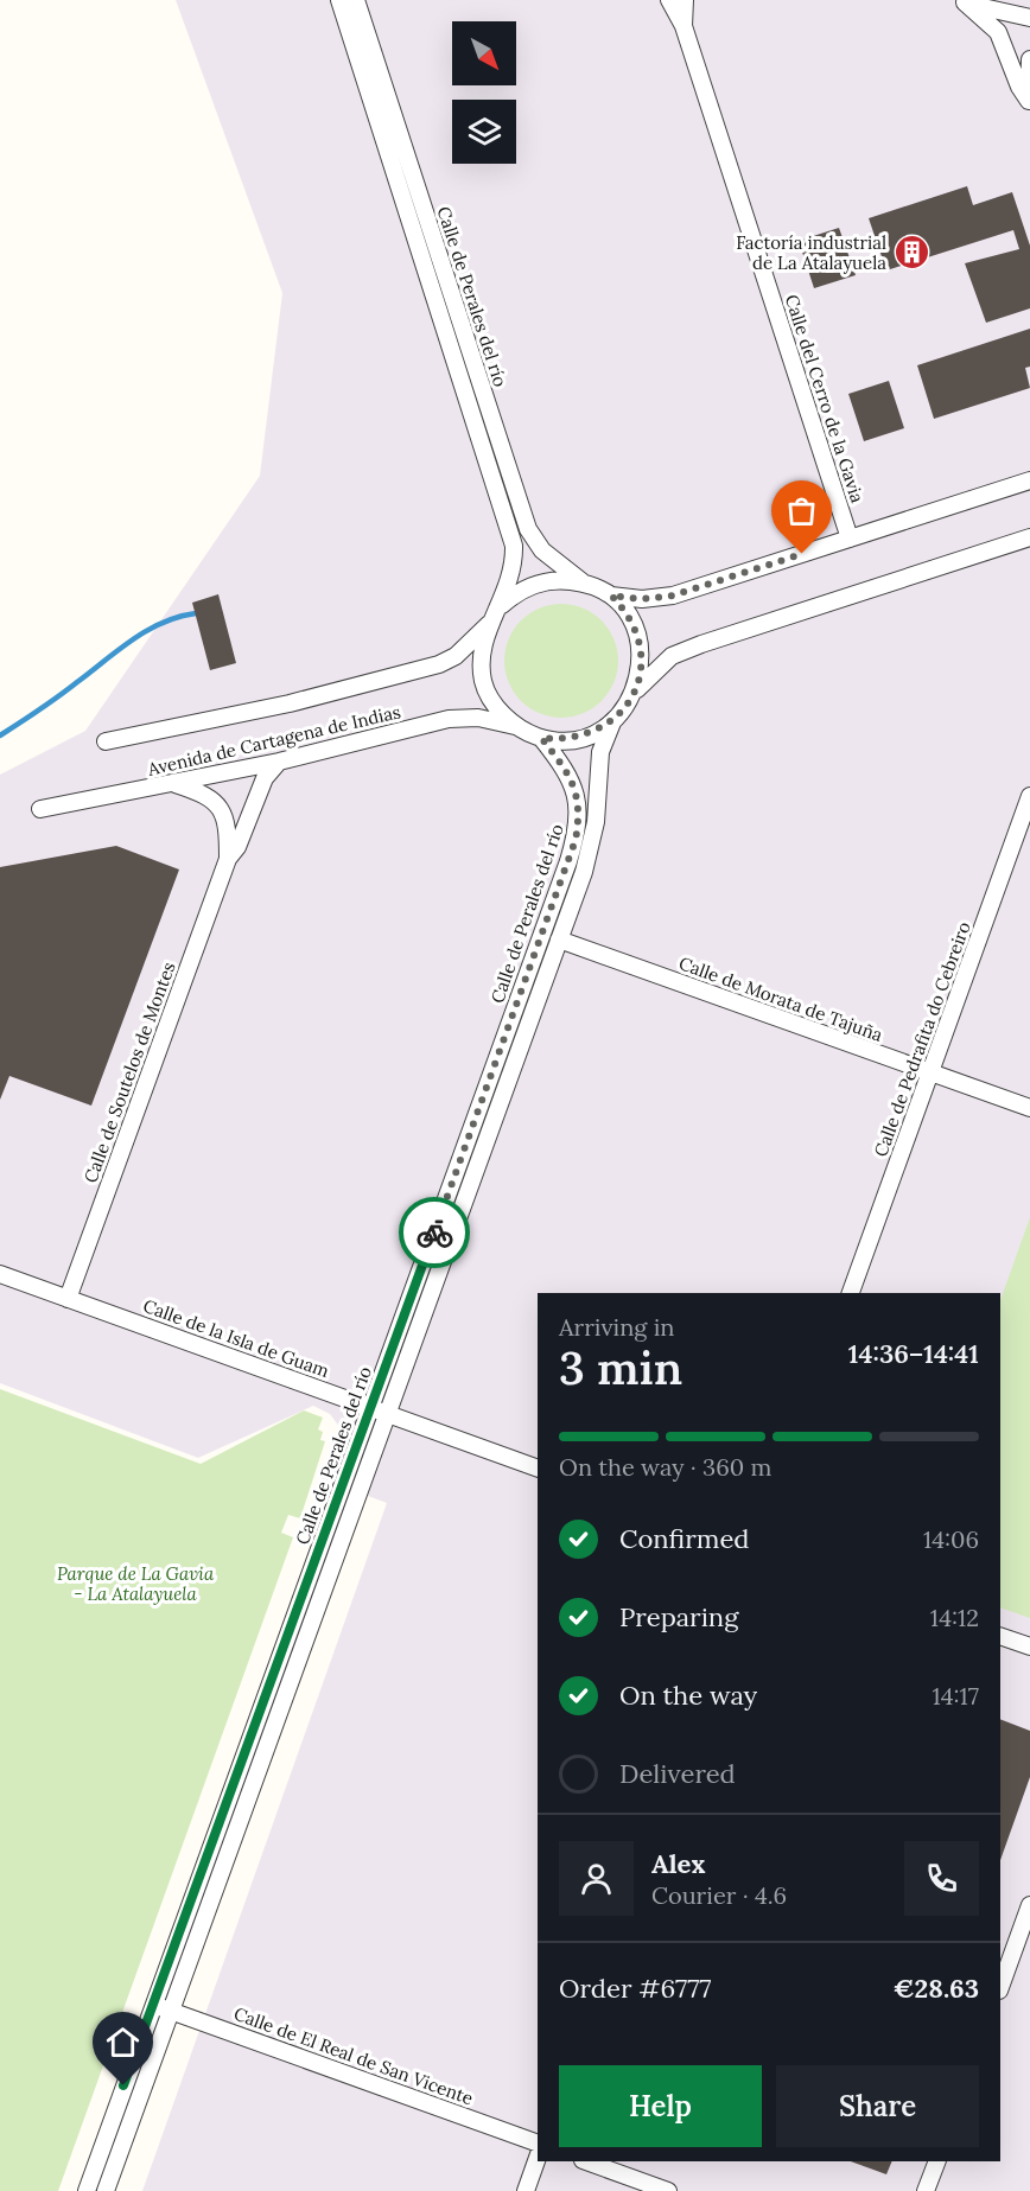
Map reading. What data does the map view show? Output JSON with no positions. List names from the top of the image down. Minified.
{"streets":{"street":["Calle de Perales del río","Calle del Cerro de la Gavia","Avenida de Cartagena de Indias","Calle de Morata de Tajuña","Calle de Pedrafita do Cebreiro","Calle de Soutelos de Montes","Calle de la Isla de Guam","Calle de El Real de San Vicente"]},"crossings":[["Calle de Perales del río","Avenida de Cartagena de Indias"],["Calle de Perales del río","Calle de Morata de Tajuña"],["Calle de Perales del río","Calle de la Isla de Guam"],["Calle de Perales del río","Calle de El Real de San Vicente"],["Avenida de Cartagena de Indias","Calle de Soutelos de Montes"],["Calle de Morata de Tajuña","Calle de Pedrafita do Cebreiro"],["Calle de Soutelos de Montes","Calle de la Isla de Guam"]],"parks":["Parque de La Gavia - La Atalayuela"],"places":{"building":["Factoría industrial de La Atalayuela"]},"north":"bottom right","page":{"heading":["3 min","Arriving in","14:36–14:41"],"panel":["Alex","Courier · 4.6","Order #6777","€28.63"],"bar":"On the way · 360 m","list":[["Confirmed","14:06"],["Preparing","14:12"],["On the way","14:17"],"Delivered"],"buttons":["Help","Share"]}}
